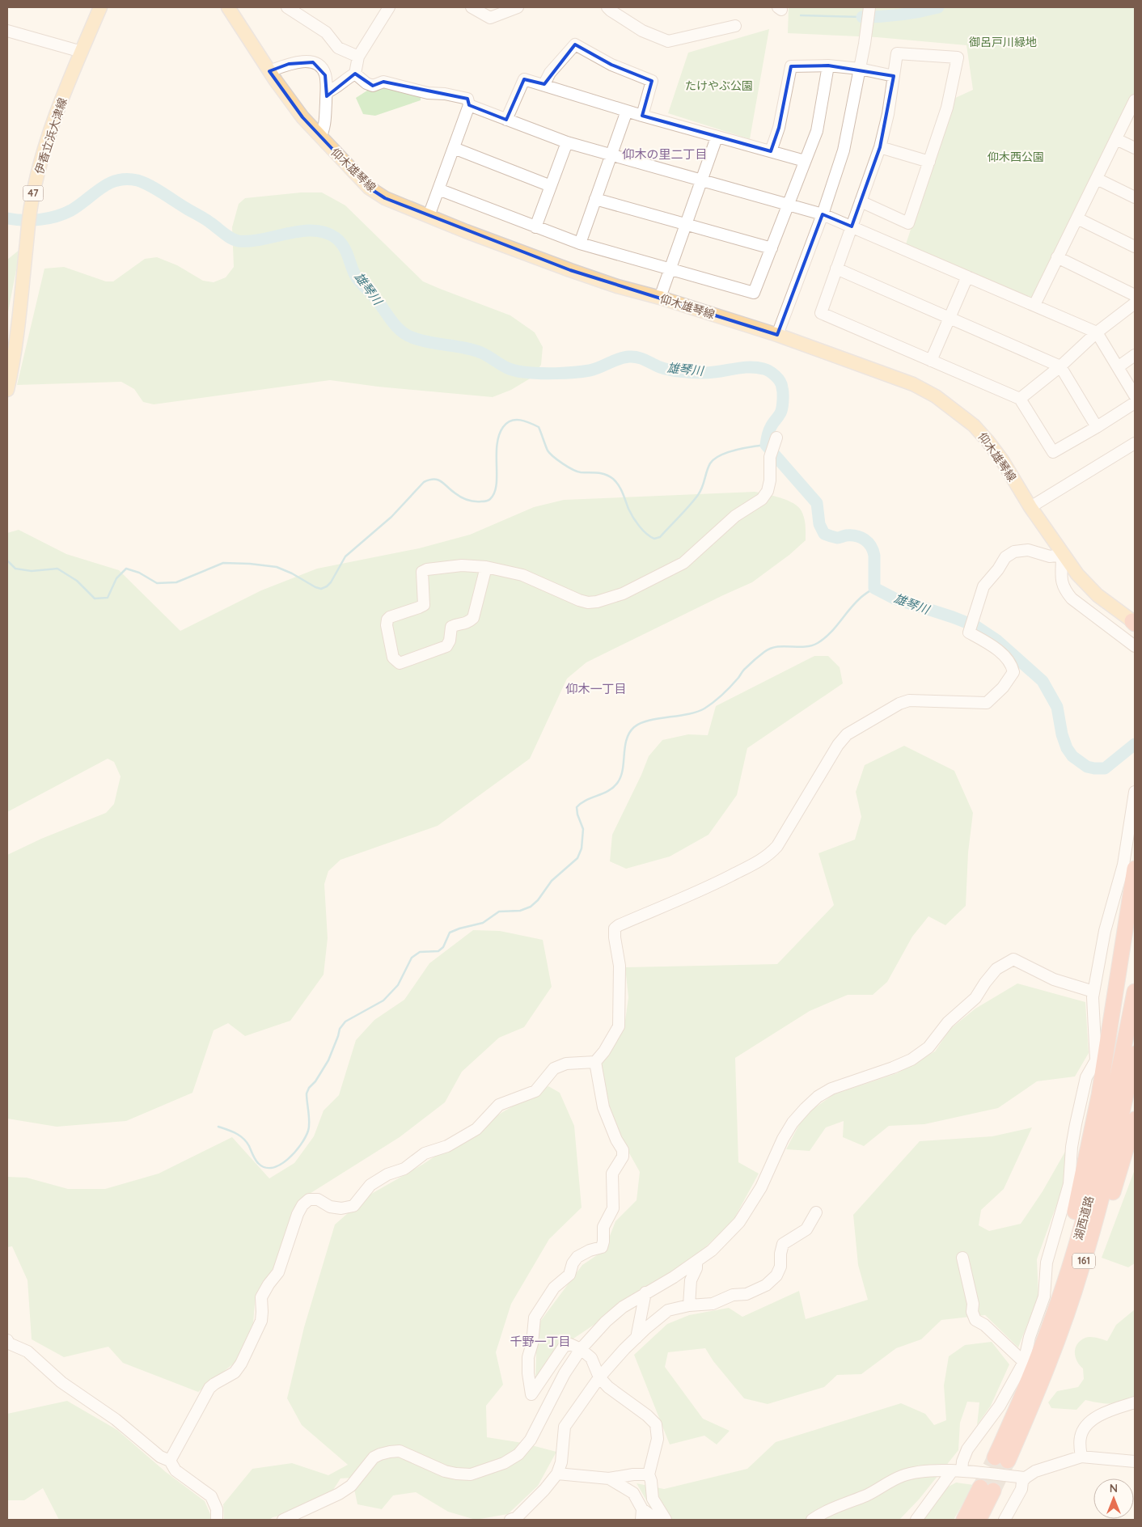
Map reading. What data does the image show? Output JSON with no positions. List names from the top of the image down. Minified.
{"streets":{"highway":["湖西道路","161"],"main road":["伊香立浜大津線","仰木雄琴線","47"]},"districts":["仰木の里二丁目","仰木一丁目","千野一丁目"],"water":["雄琴川"],"parks":["御呂戸川緑地","たけやぶ公園","仰木西公園"],"north":"top"}
